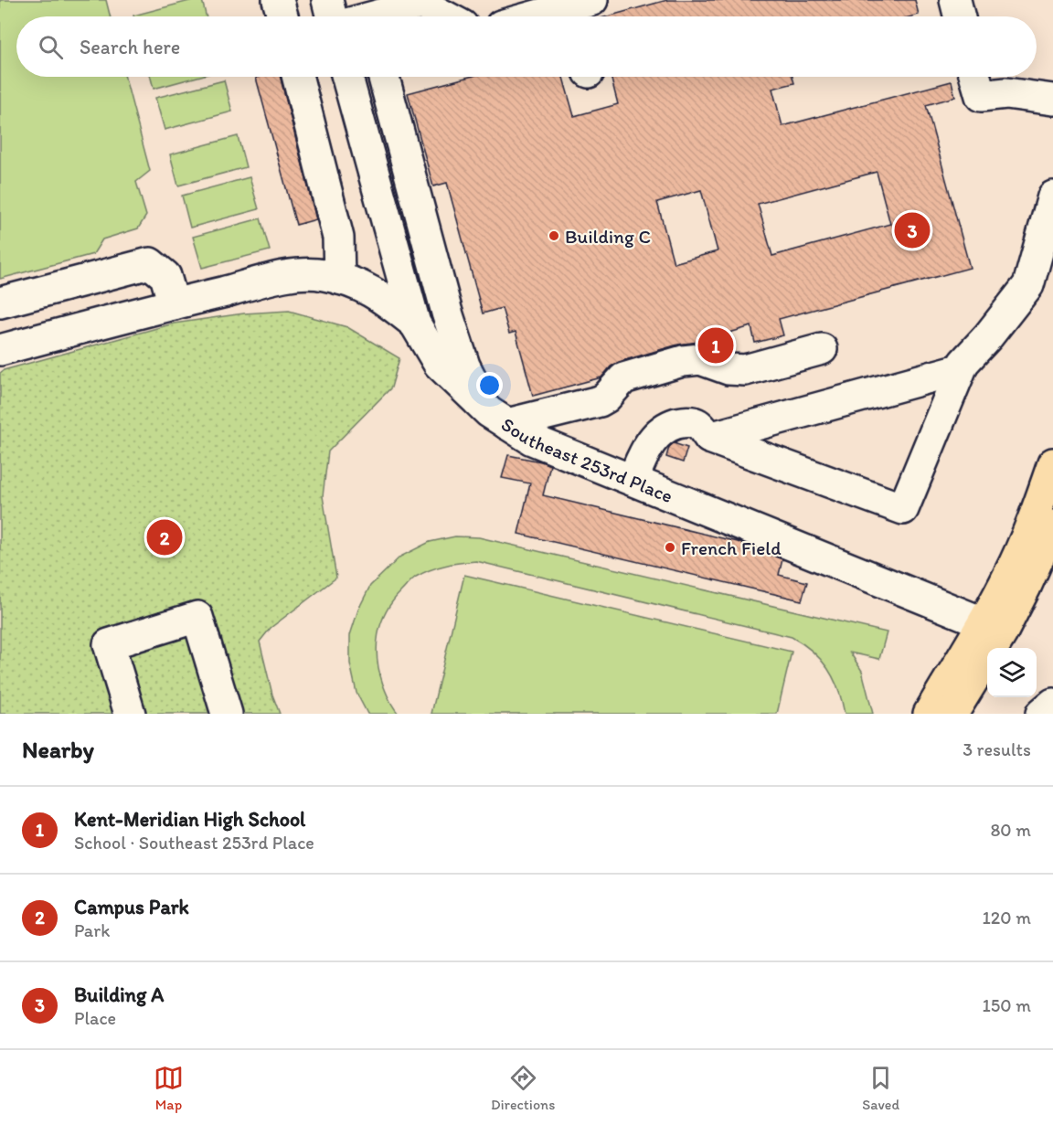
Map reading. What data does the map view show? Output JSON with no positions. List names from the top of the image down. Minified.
{"streets":{"street":["Southeast 253rd Place"]},"places":["Building C","French Field"],"page":{"search":"Search here","pins":["3","1","2"],"heading":["Nearby","3 results"],"list":[{"mark":"1","name":"Kent-Meridian High School","note":"School · Southeast 253rd Place","value":"80 m"},{"mark":"2","name":"Campus Park","note":"Park","value":"120 m"},{"mark":"3","name":"Building A","note":"Place","value":"150 m"}],"nav":["Map","Directions","Saved"]}}
